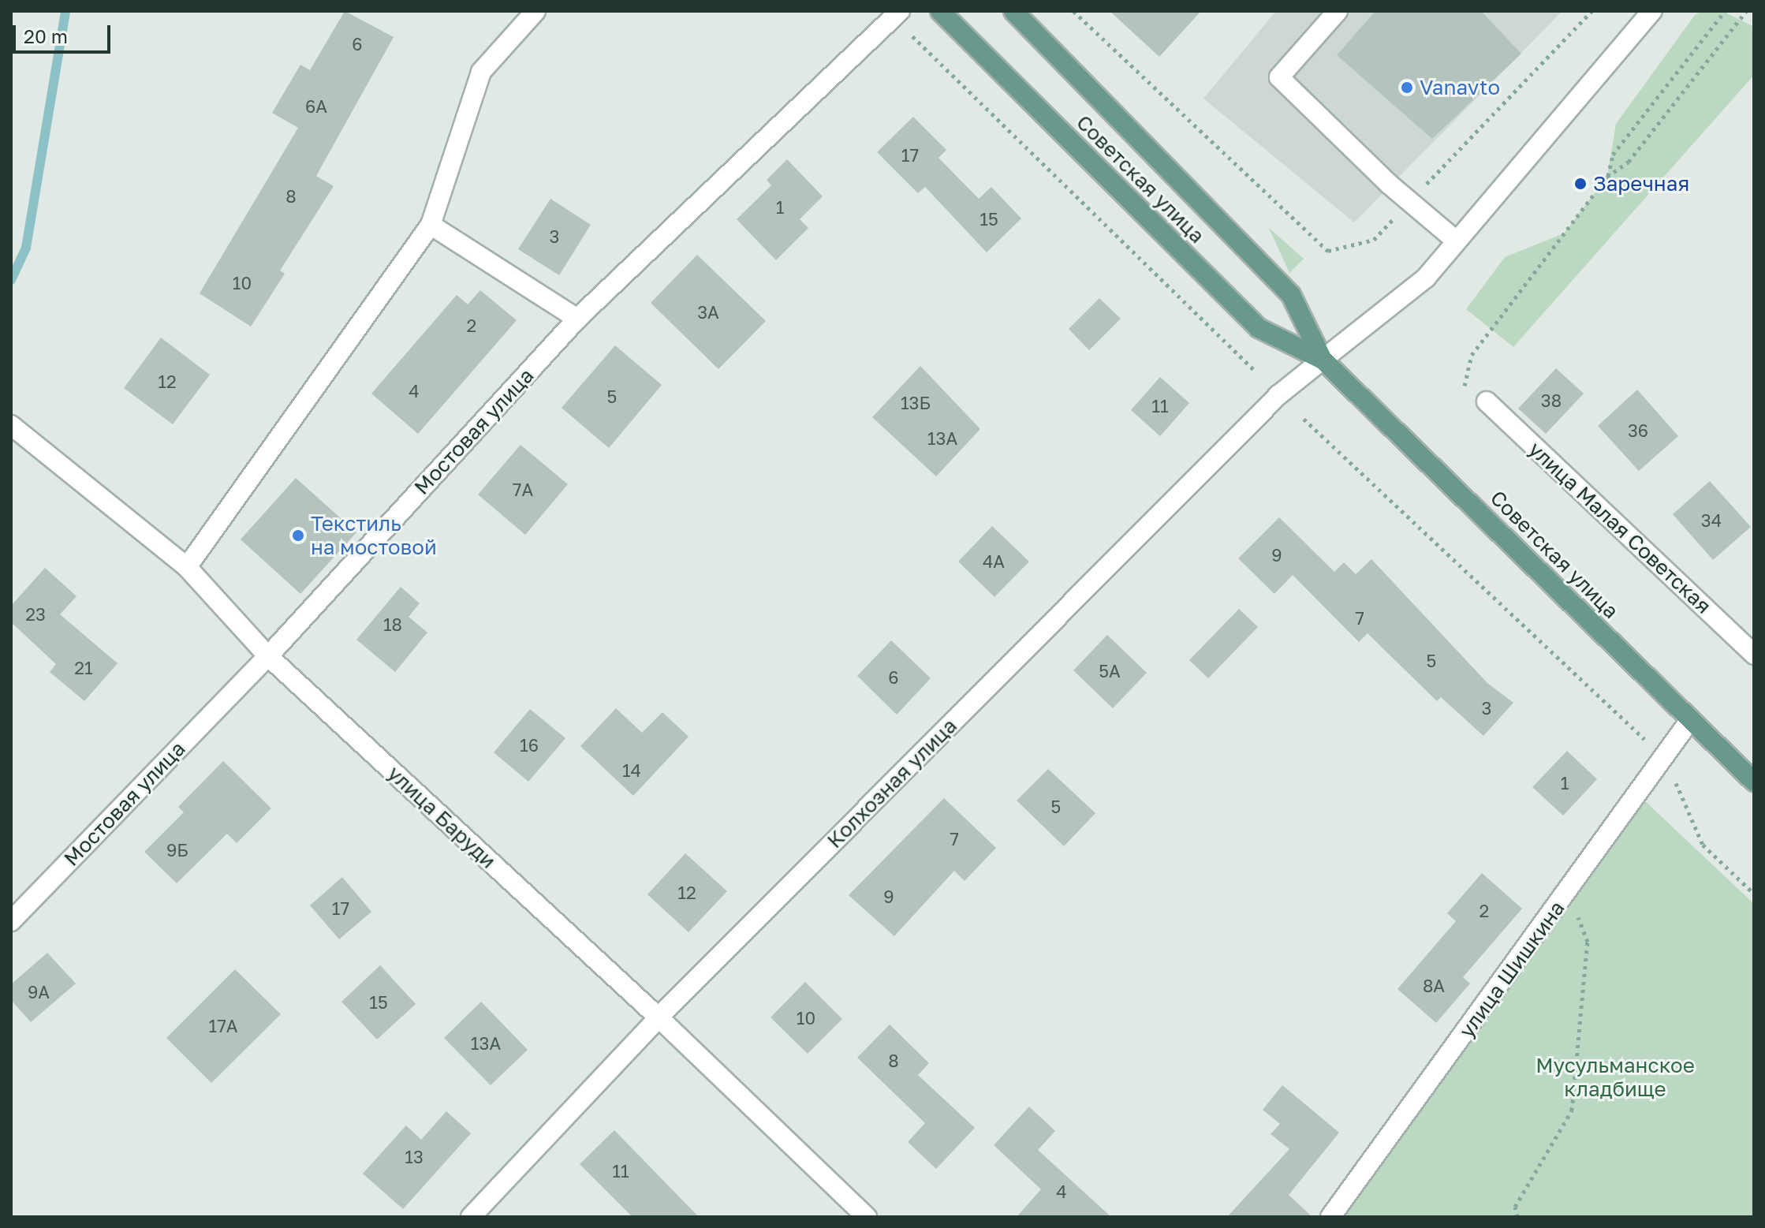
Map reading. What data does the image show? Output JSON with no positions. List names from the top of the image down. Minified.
{"streets":{"main road":["Советская улица"],"street":["Мостовая улица","улица Малая Советская","Колхозная улица","улица Баруди","улица Шишкина"]},"crossings":[["Советская улица","Колхозная улица"],["Советская улица","улица Шишкина"],["Мостовая улица","улица Баруди"],["Колхозная улица","улица Баруди"]],"parks":["Мусульманское кладбище"],"places":["Vanavto","Заречная","Текстиль на мостовой"],"house_numbers":["6","6А","17","8","1","15","3","10","3А","2","12","4","5","38","13Б","11","36","13А","7А","34","9","4А","23","7","18","5","21","5А","6","3","16","14","1","5","7","9Б","12","9","17","2","8А","9А","15","10","17А","13А","8","13","11","4"],"scale_bar":"20 m"}
